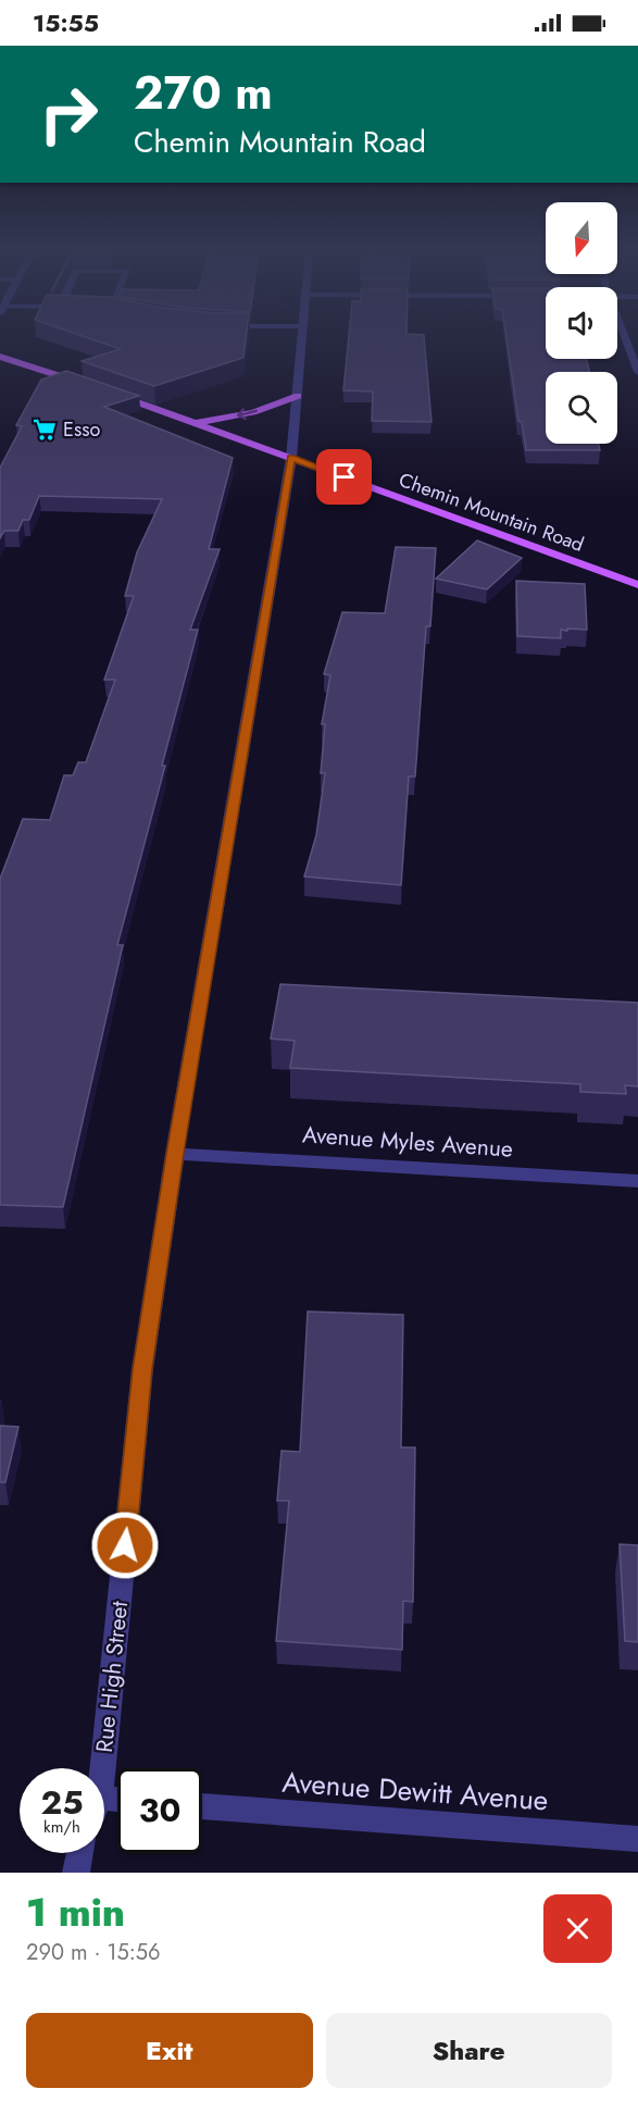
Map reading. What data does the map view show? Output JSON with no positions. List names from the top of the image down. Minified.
{"streets":{"main road":["Chemin Mountain Road"],"street":["Avenue Myles Avenue","Rue High Street","Avenue Dewitt Avenue"]},"crossings":[["Chemin Mountain Road","Rue High Street"],["Avenue Myles Avenue","Rue High Street"]],"places":{"supermarket":["Esso"]},"north":"bottom","page":{"status":"15:55","turn":["270 m","Chemin Mountain Road"],"speed":"25 km/h","limit":"30","heading":["1 min","290 m · 15:56"],"buttons":["Exit","Share"]}}
